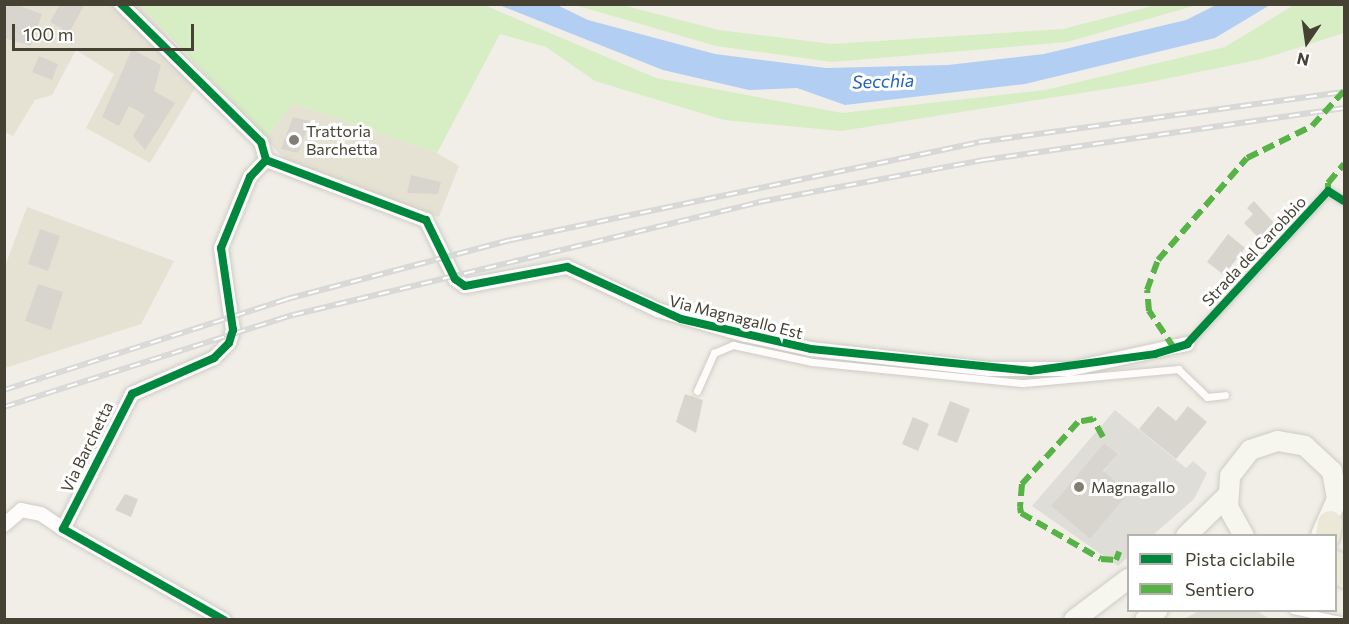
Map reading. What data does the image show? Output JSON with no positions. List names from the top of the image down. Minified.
{"streets":{"street":["Via Magnagallo Est","Via Barchetta"],"lane":["Strada del Carobbio"]},"crossings":[["Strada del Carobbio","Via Magnagallo Est"],["Via Magnagallo Est","Via Barchetta"]],"water":["Secchia"],"places":["Trattoria Barchetta","Magnagallo"],"legend":["Pista ciclabile","Sentiero"],"scale_bar":"100 m","north":"bottom"}
